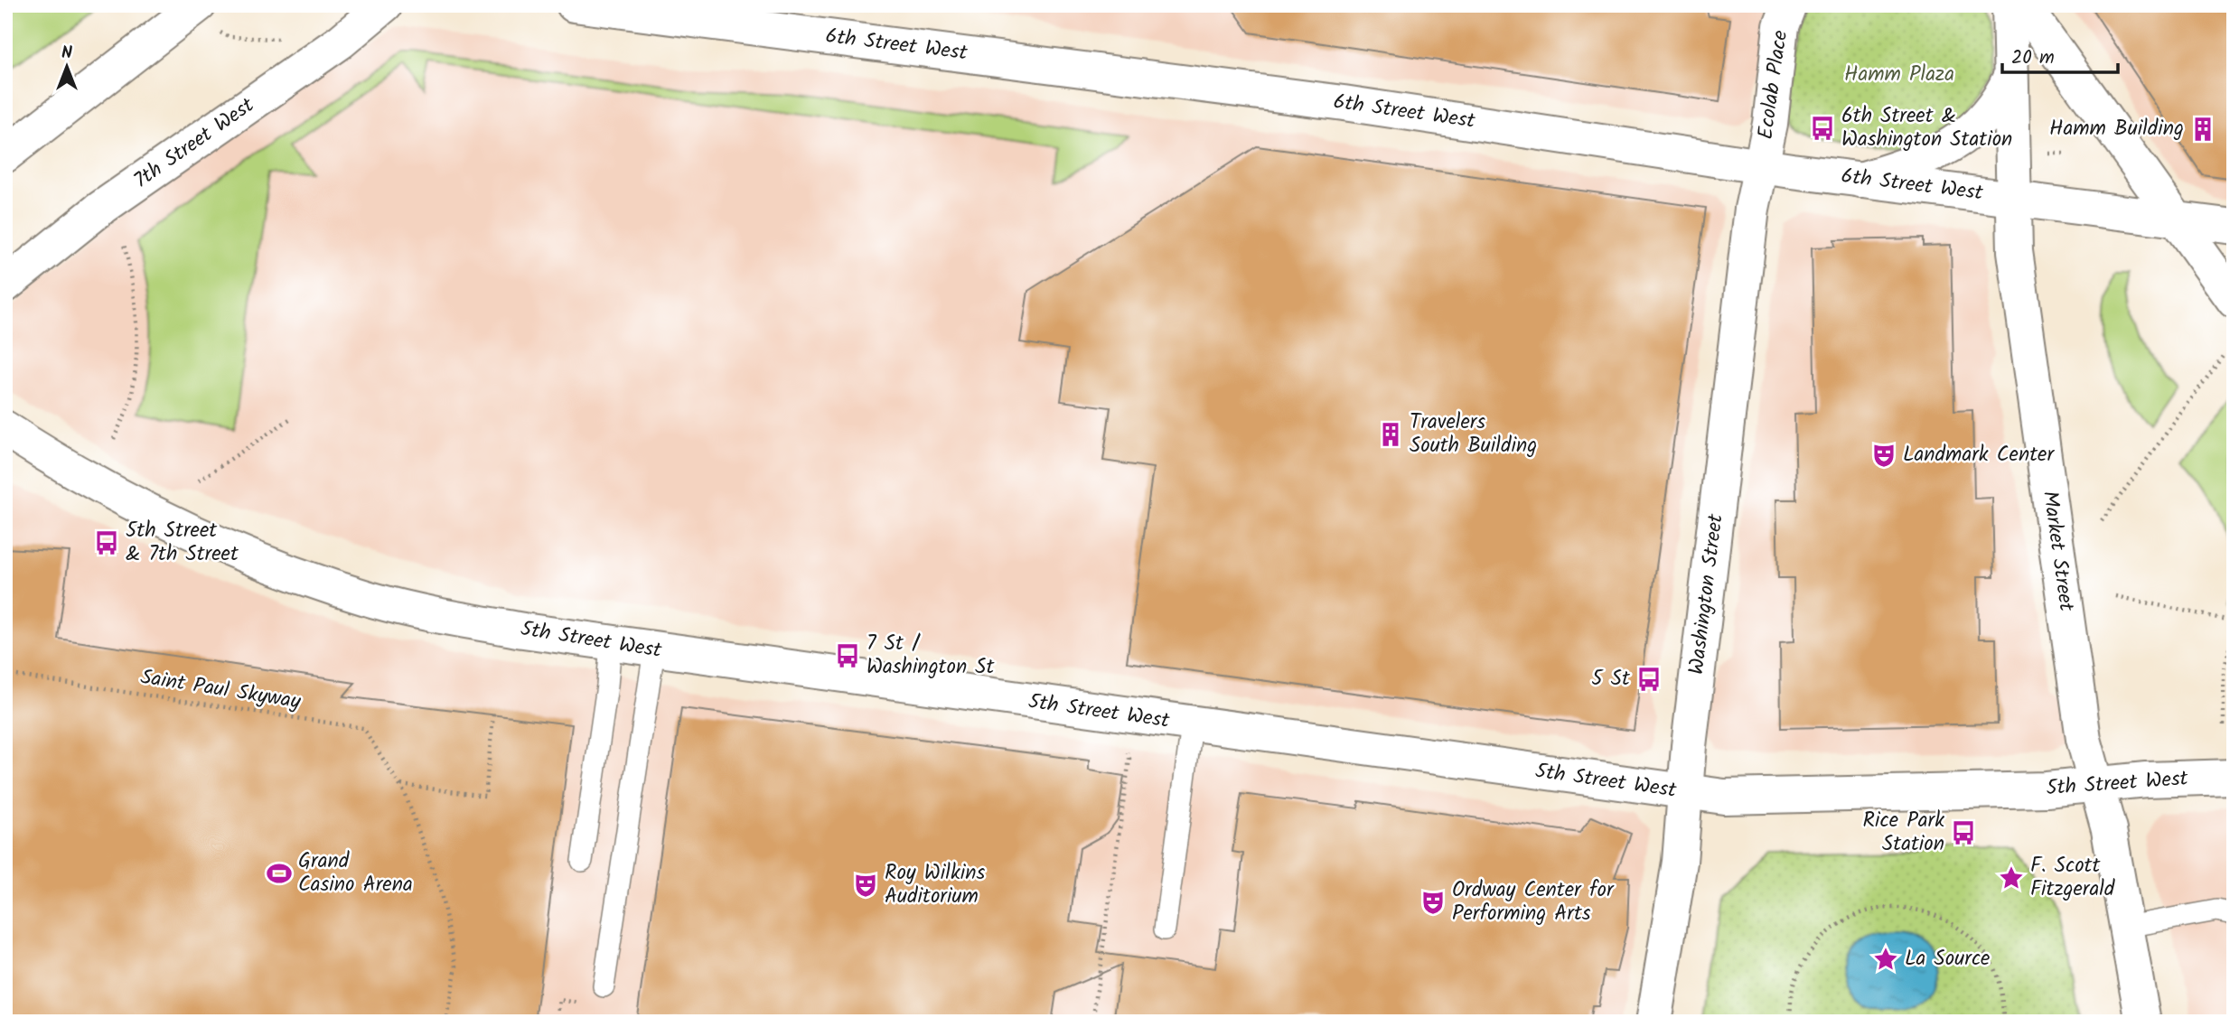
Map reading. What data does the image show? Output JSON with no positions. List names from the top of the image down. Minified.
{"streets":{"street":["6th Street West","Ecolab Place","7th Street West","Market Street","Washington Street","5th Street West"],"path":["Saint Paul Skyway"]},"crossings":[["6th Street West","Ecolab Place"],["6th Street West","Market Street"],["6th Street West","Washington Street"],["Ecolab Place","Washington Street"],["Market Street","5th Street West"],["Washington Street","5th Street West"]],"parks":["Hamm Plaza"],"places":{"bus stop":["6th Street & Washington Station","5th Street & 7th Street","7 St / Washington St","5 St","Rice Park Station"],"building":["Hamm Building","Travelers South Building"],"theatre":["Landmark Center","Roy Wilkins Auditorium","Ordway Center for Performing Arts"],"sports":["Grand Casino Arena"],"place":["F. Scott Fitzgerald","La Source"]},"scale_bar":"20 m","north":"top"}
